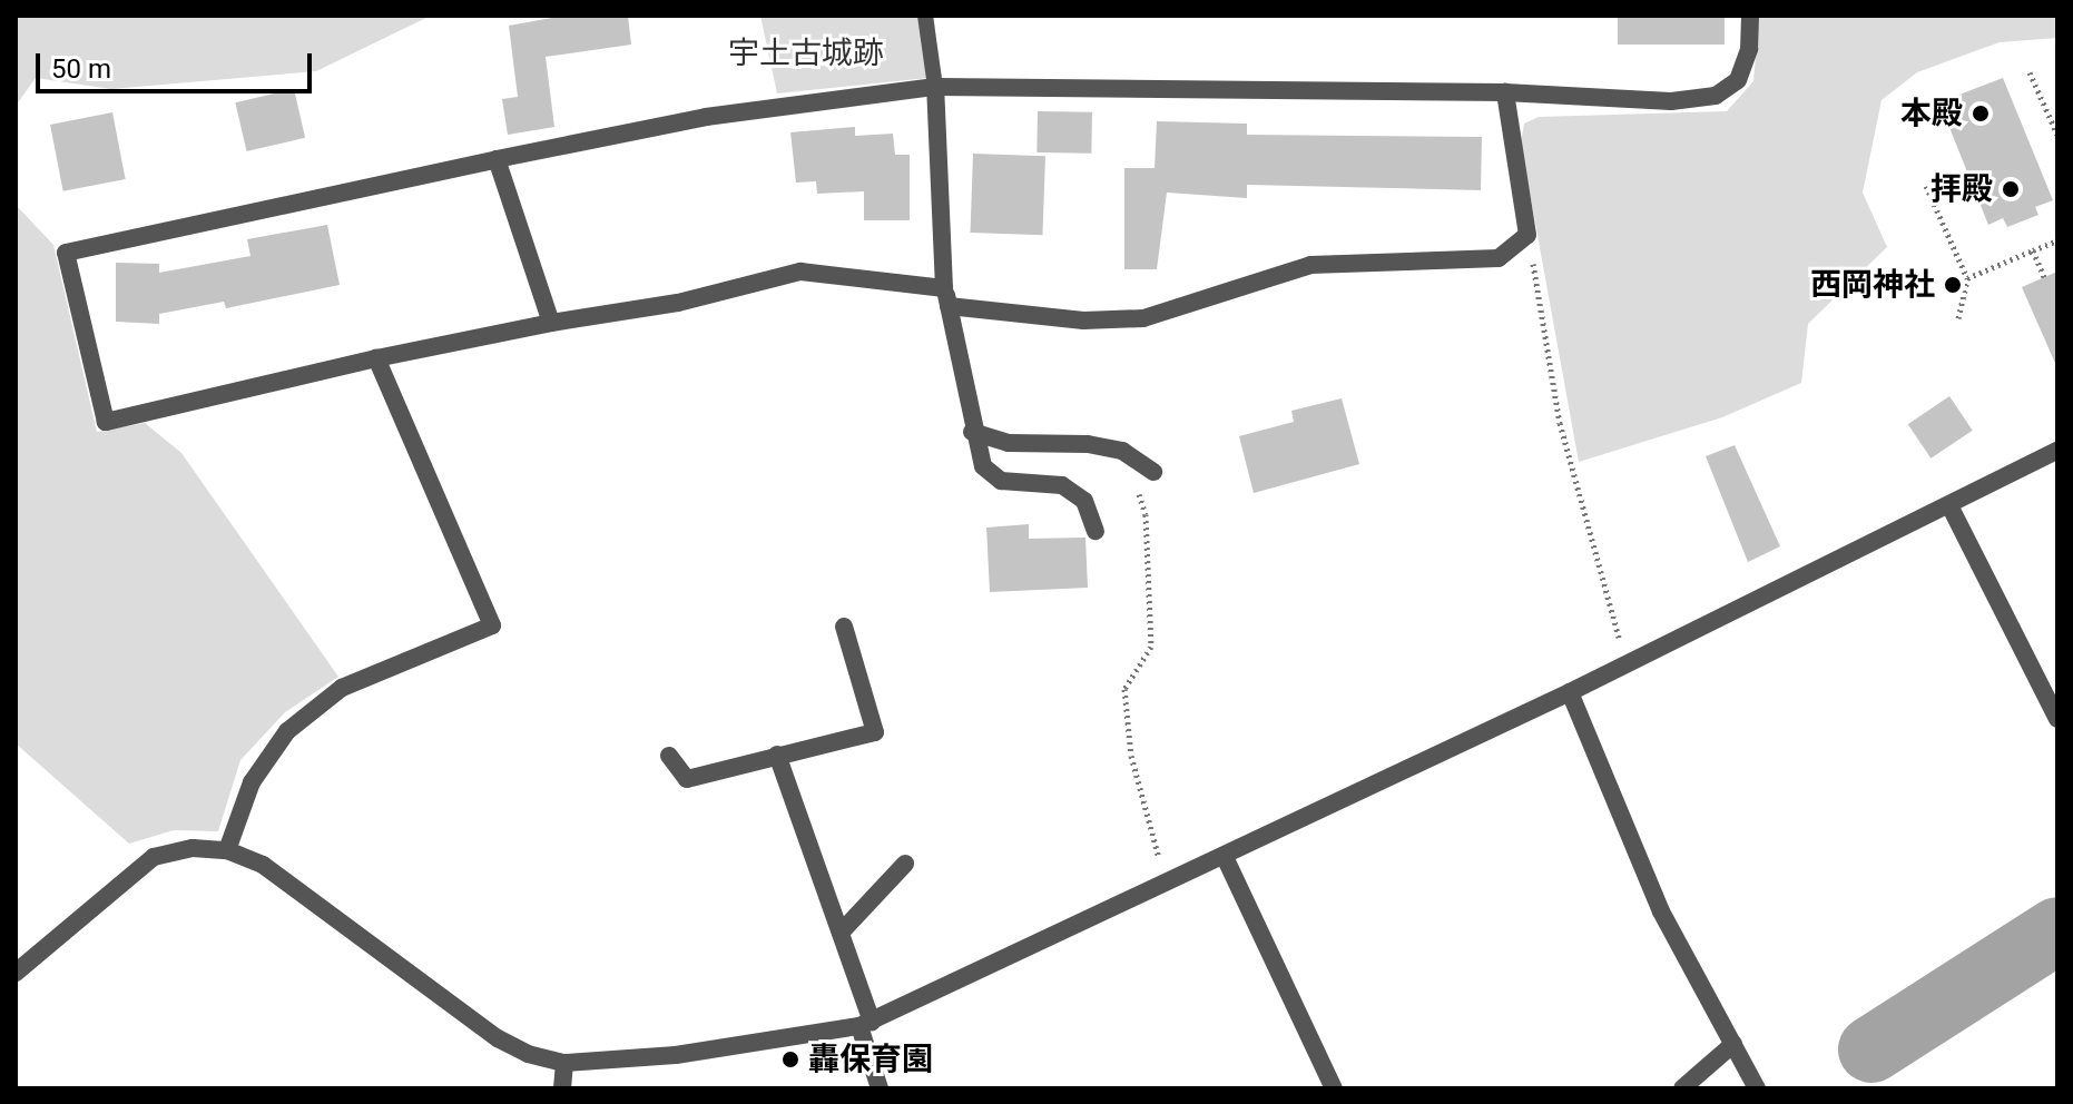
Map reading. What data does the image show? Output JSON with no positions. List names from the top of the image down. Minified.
{"parks":["宇土古城跡"],"places":["本殿","拝殿","西岡神社","轟保育園"],"scale_bar":"50 m"}
